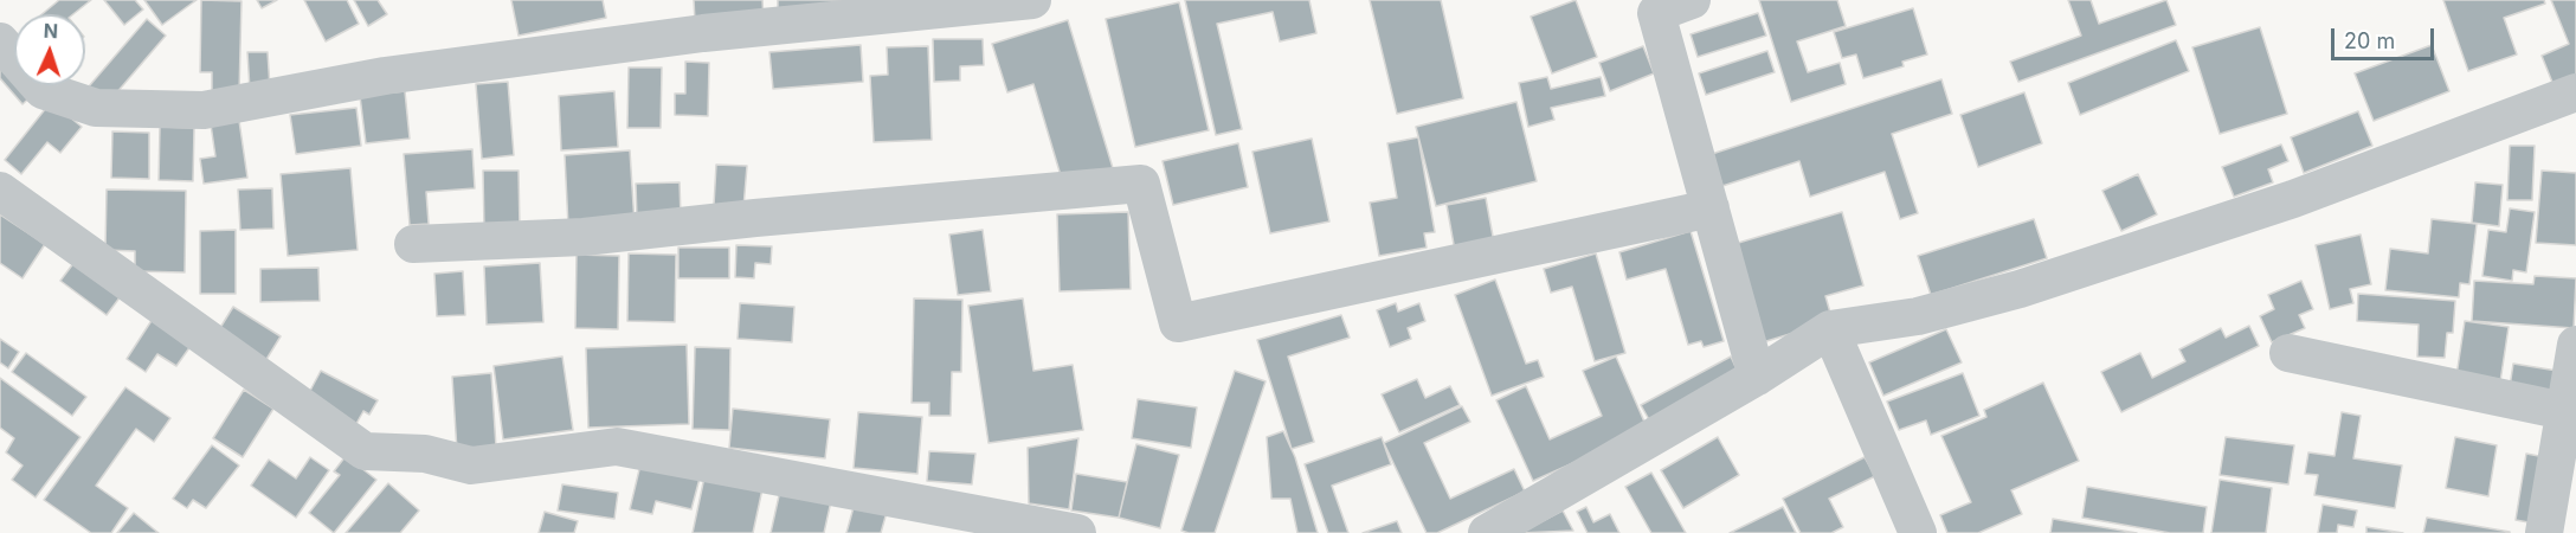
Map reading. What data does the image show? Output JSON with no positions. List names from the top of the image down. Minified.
{"scale_bar":"20 m","north":"top"}
